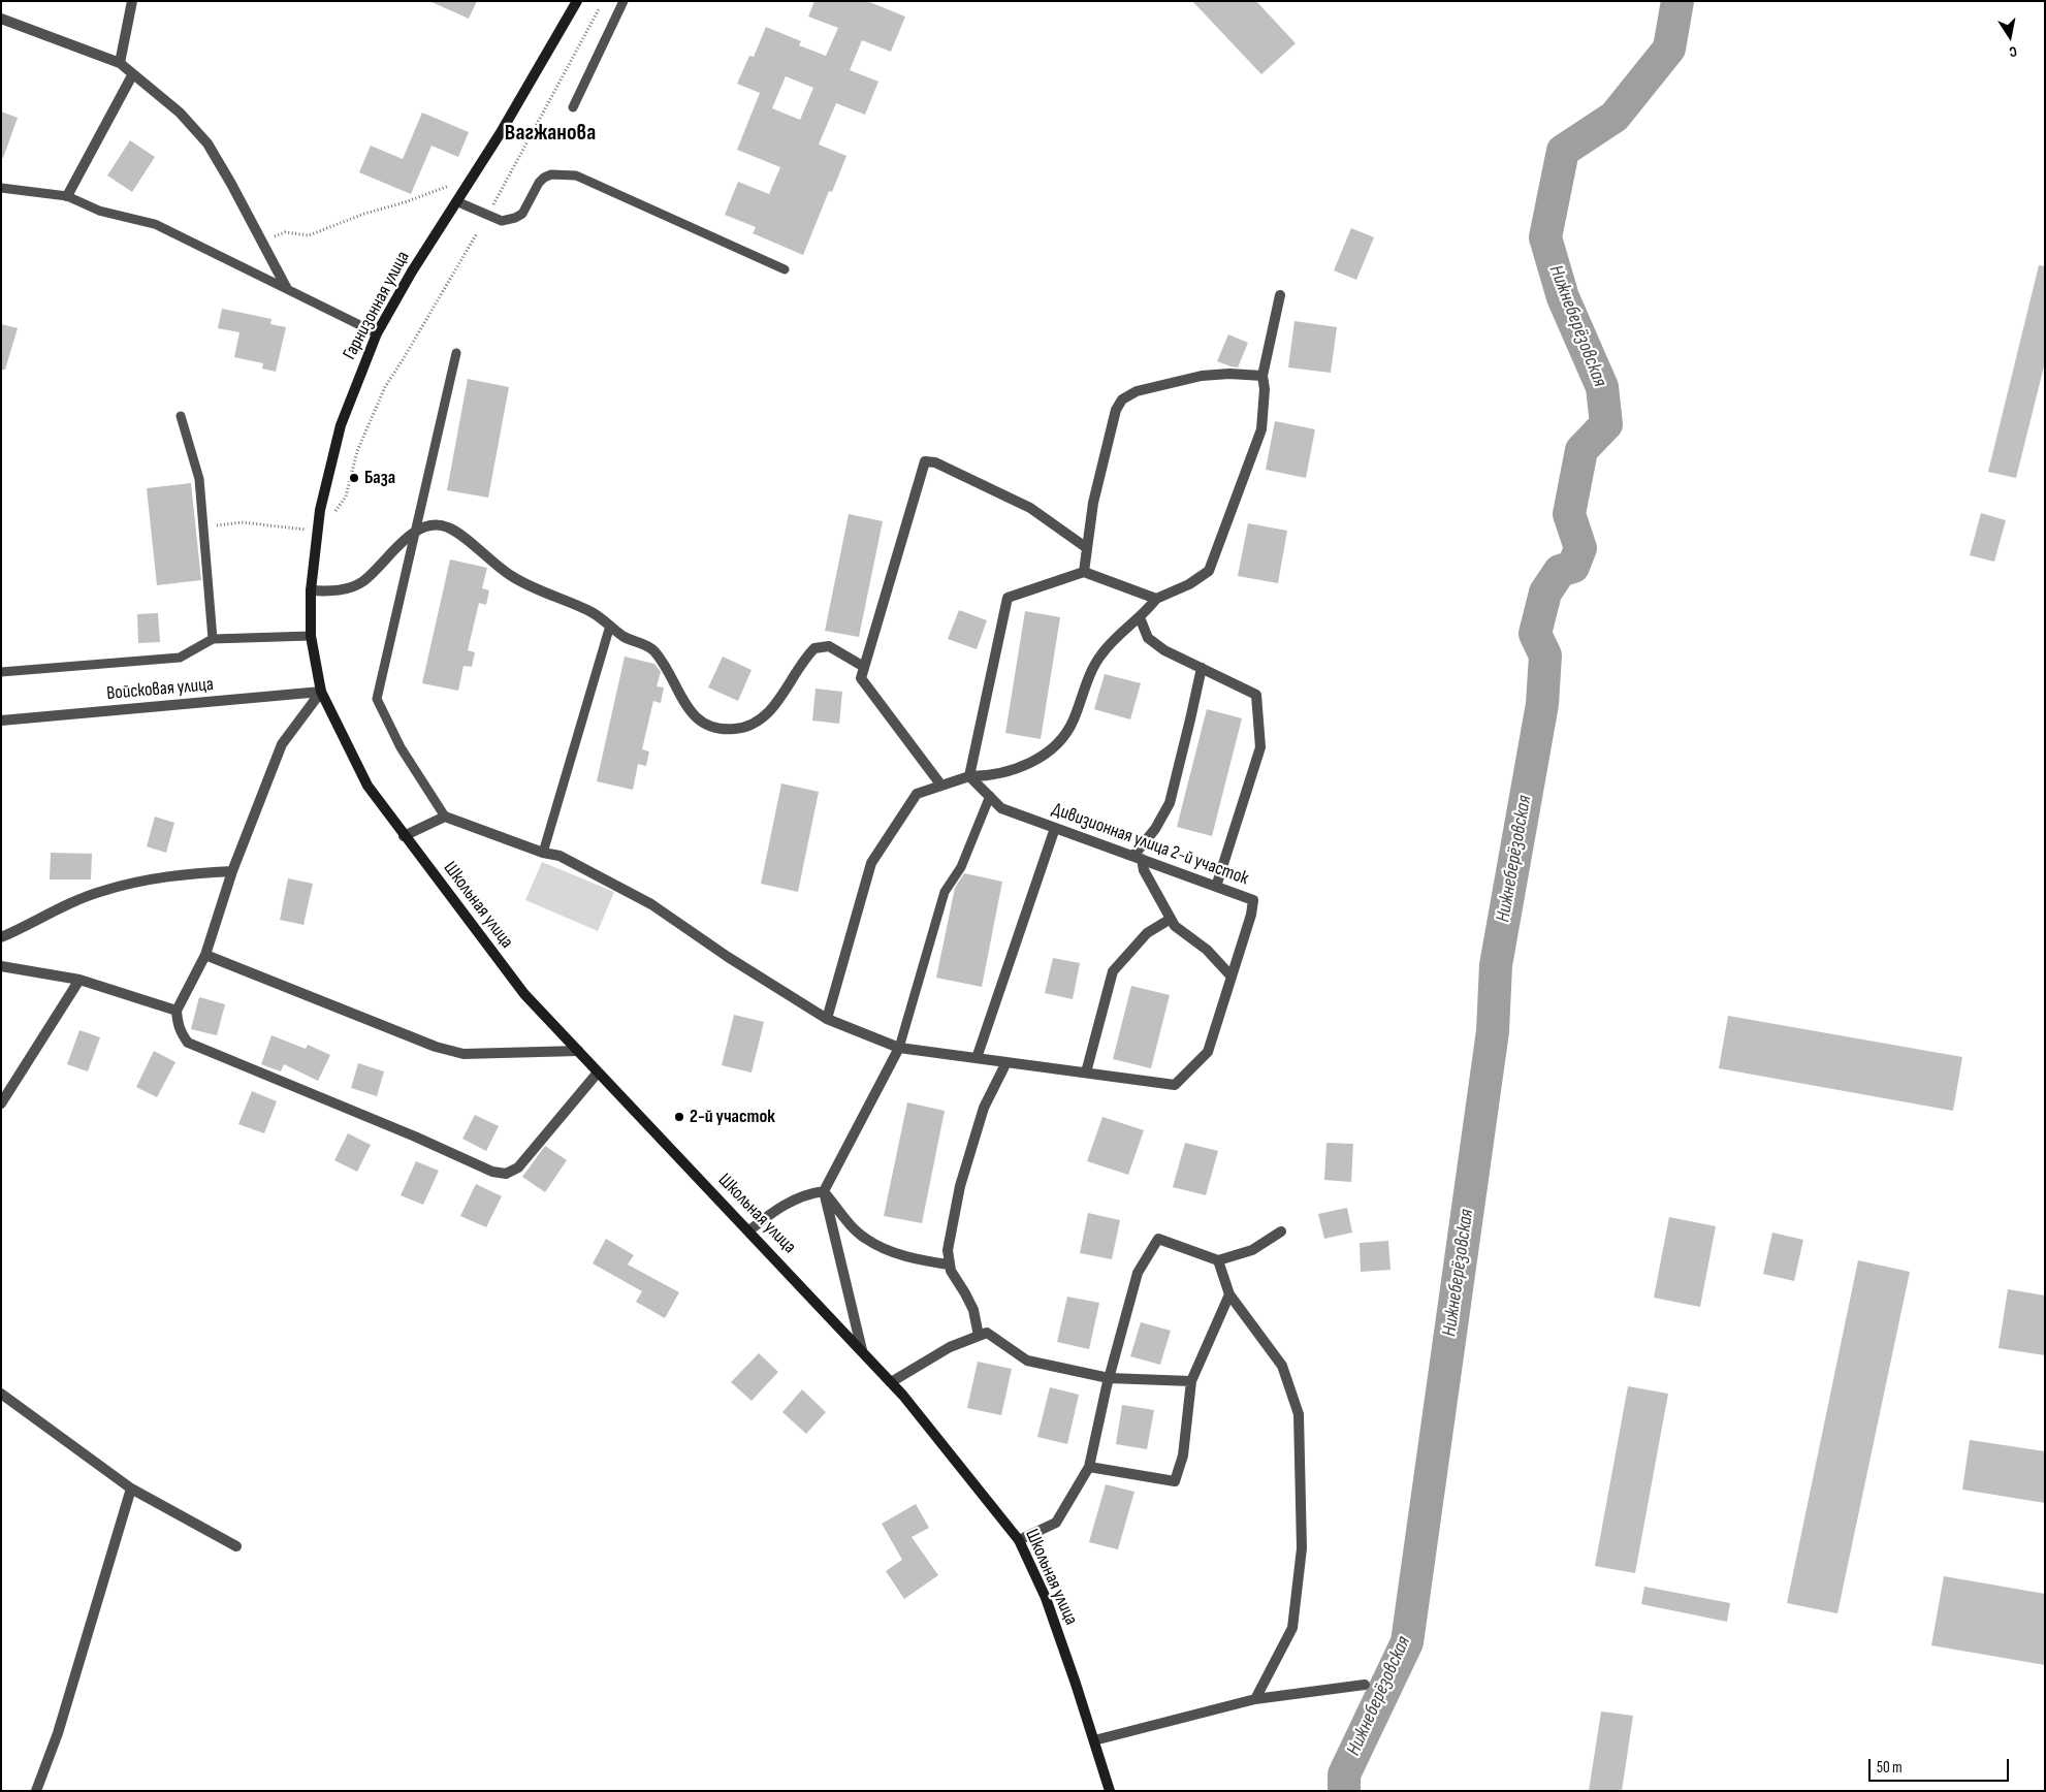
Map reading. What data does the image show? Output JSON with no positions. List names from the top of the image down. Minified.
{"streets":{"street":["Гарнизонная улица","Войсковая улица","Дивизионная улица 2-й участок","Школьная улица"]},"crossings":[["Гарнизонная улица","Войсковая улица"],["Гарнизонная улица","Школьная улица"],["Войсковая улица","Школьная улица"]],"districts":["Вагжанова"],"water":["Нижнеберёзовская"],"places":["База","2-й участок"],"scale_bar":"50 m","north":"bottom"}
